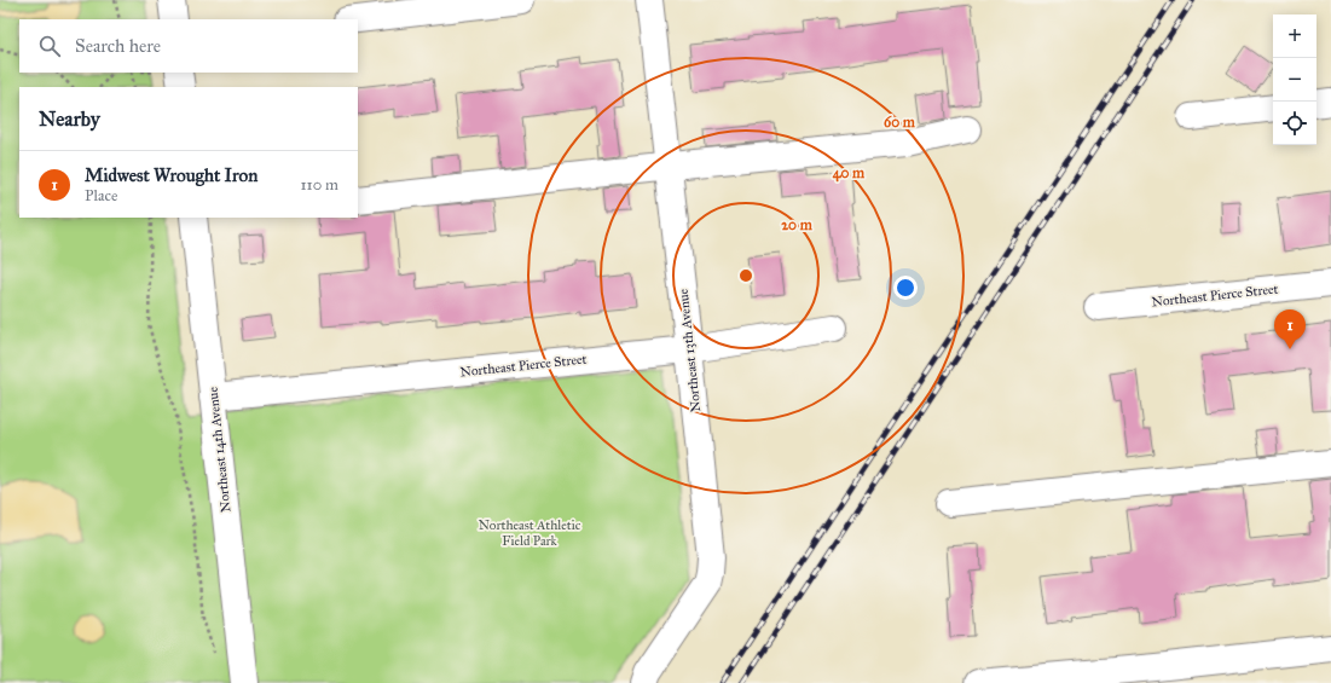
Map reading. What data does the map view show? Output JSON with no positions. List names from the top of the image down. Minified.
{"streets":{"street":["Northeast Pierce Street","Northeast 13th Avenue","Northeast 14th Avenue"]},"crossings":[["Northeast Pierce Street","Northeast 13th Avenue"],["Northeast Pierce Street","Northeast 14th Avenue"]],"parks":["Northeast Athletic Field Park"],"page":{"map_buttons":["+","−"],"search":"Search here","heading":"Nearby","list":[{"mark":"1","name":"Midwest Wrought Iron","note":"Place","value":"110 m"}],"pins":"1"},"rings":["60 m","40 m","20 m"]}
